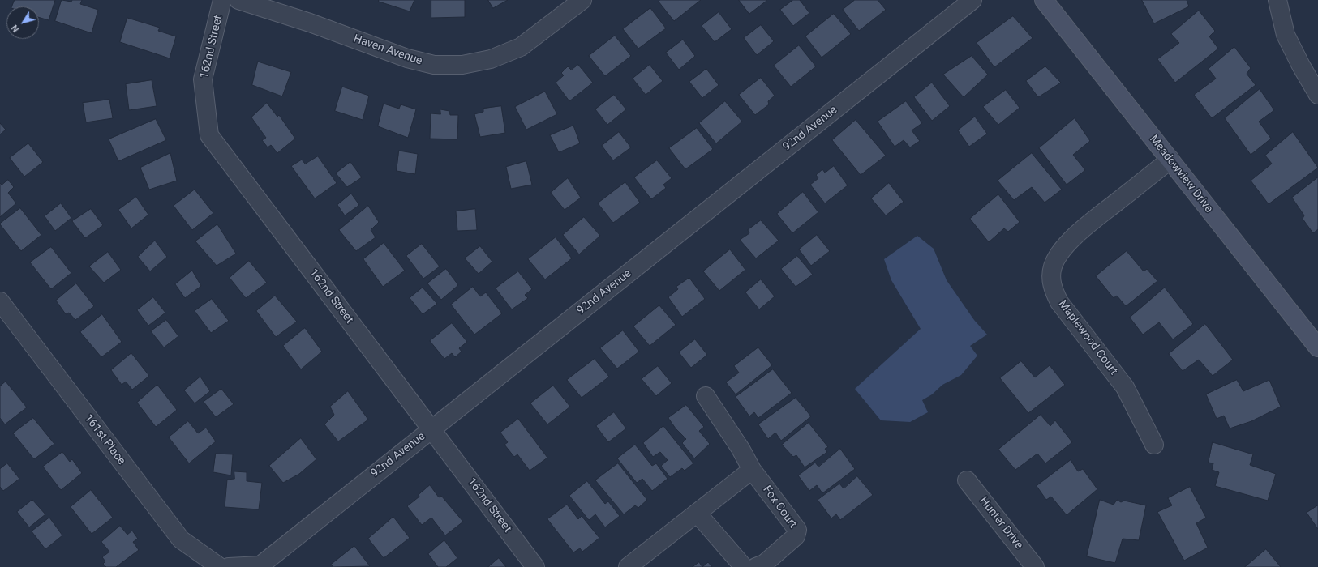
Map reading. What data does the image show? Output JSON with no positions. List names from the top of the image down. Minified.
{"streets":{"street":["162nd Street","Haven Avenue","92nd Avenue","Meadowview Drive","Maplewood Court","161st Place","Fox Court","Hunter Drive"]},"crossings":[["162nd Street","92nd Avenue"],["Meadowview Drive","Maplewood Court"]],"north":"bottom left"}
